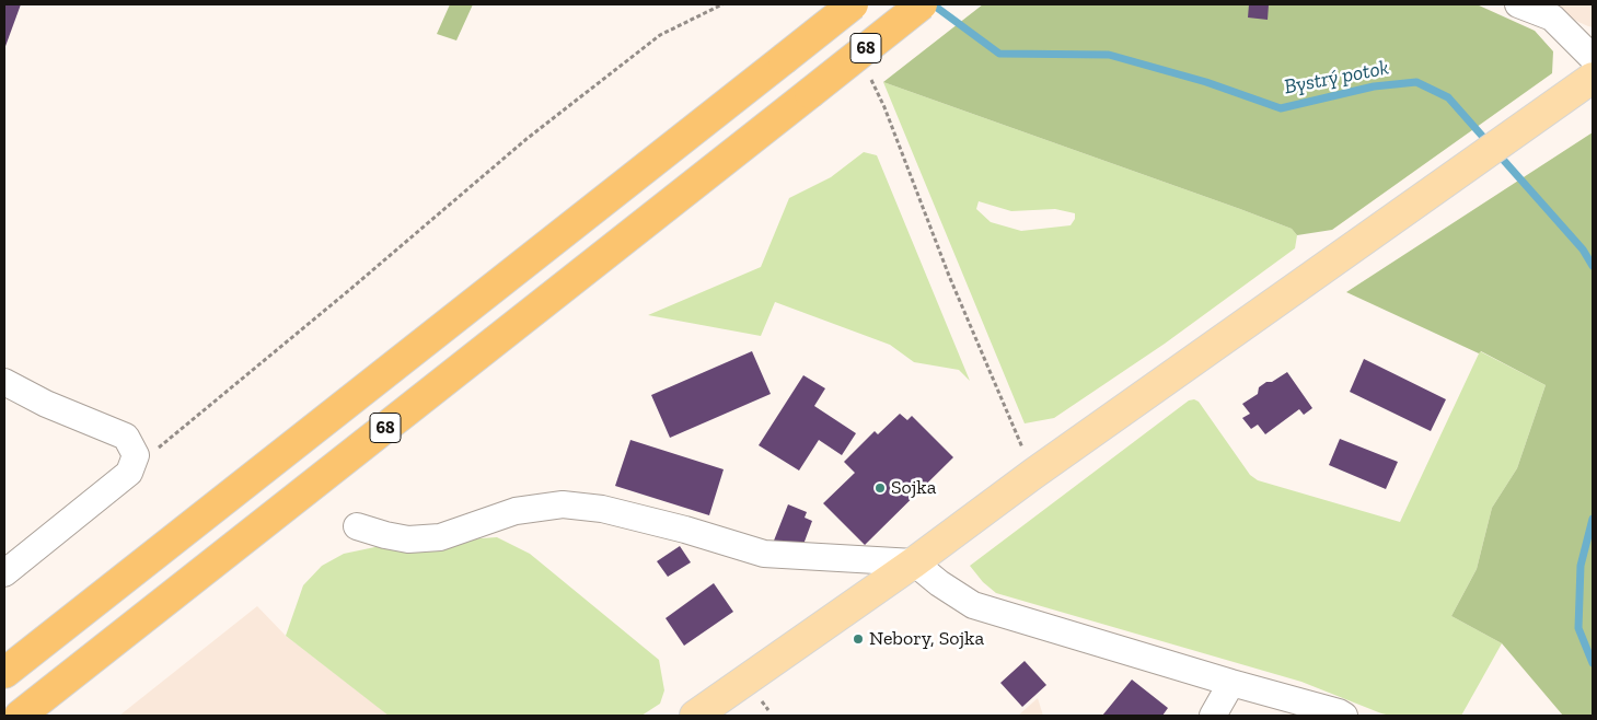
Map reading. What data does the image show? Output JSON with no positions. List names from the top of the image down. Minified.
{"streets":{"highway":["68"]},"water":["Bystrý potok"],"places":["Sojka","Nebory, Sojka"]}
